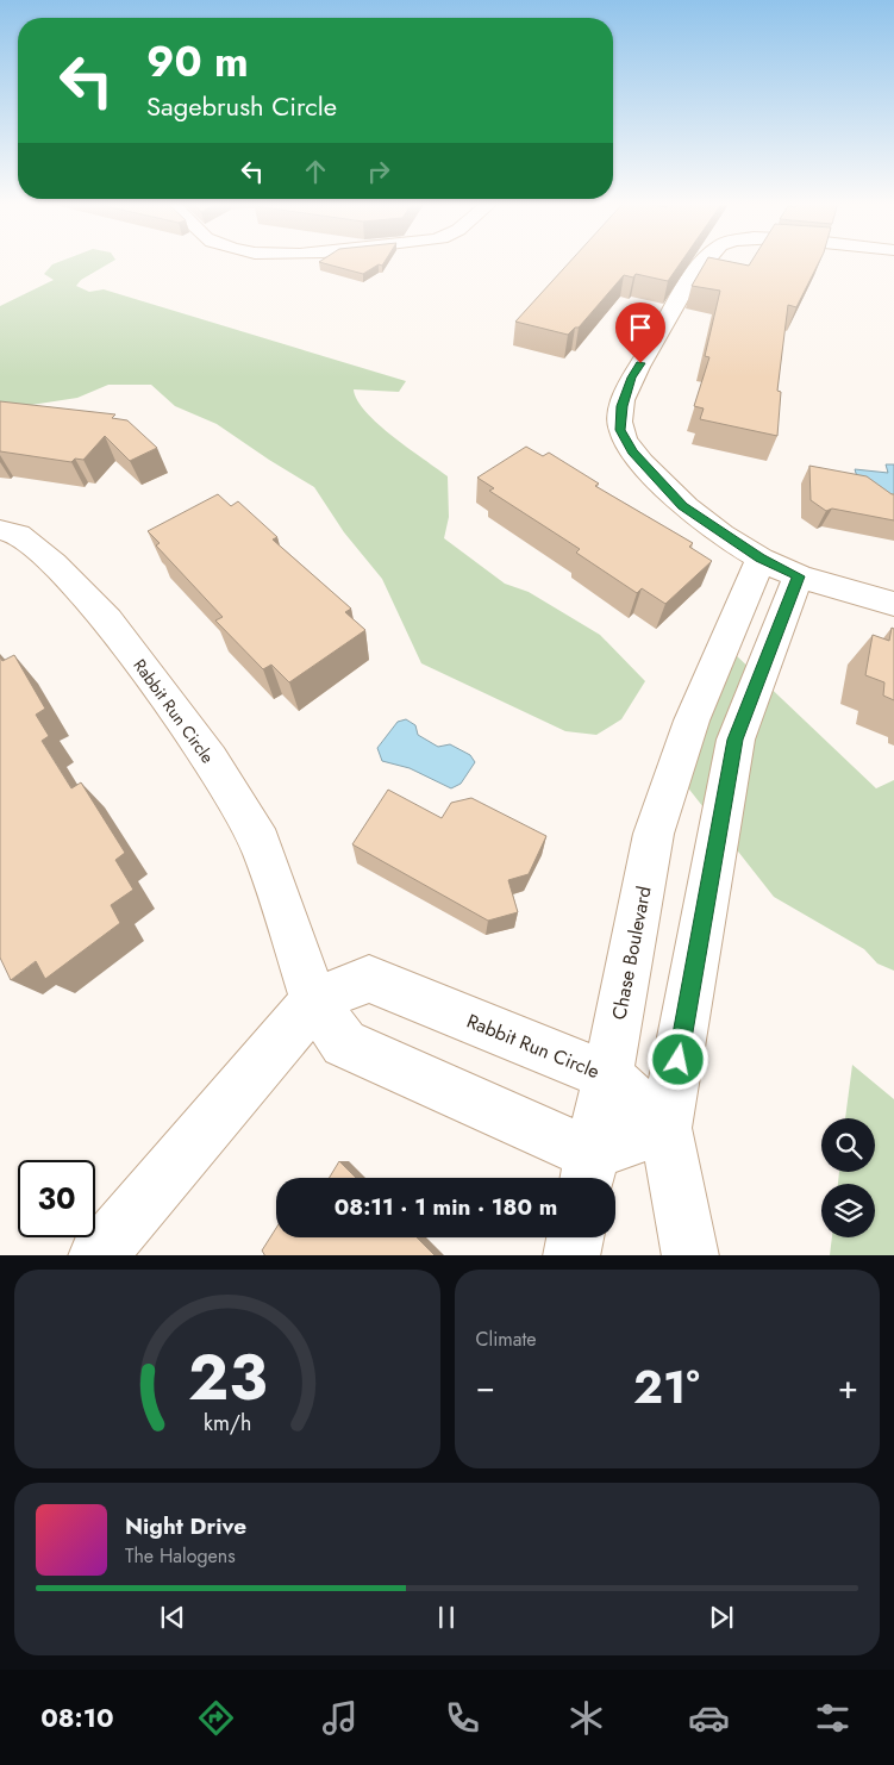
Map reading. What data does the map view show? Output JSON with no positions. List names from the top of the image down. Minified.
{"streets":{"street":["Rabbit Run Circle","Chase Boulevard"]},"crossings":[["Rabbit Run Circle","Chase Boulevard"]],"page":{"turn":["90 m","Sagebrush Circle"],"limit":"30","trip":"08:11 · 1 min · 180 m","tile":"Climate","heat":["−","21°","+"],"song":["Night Drive","The Halogens"],"tabs":"08:10","gauge":["23","km/h"]}}
